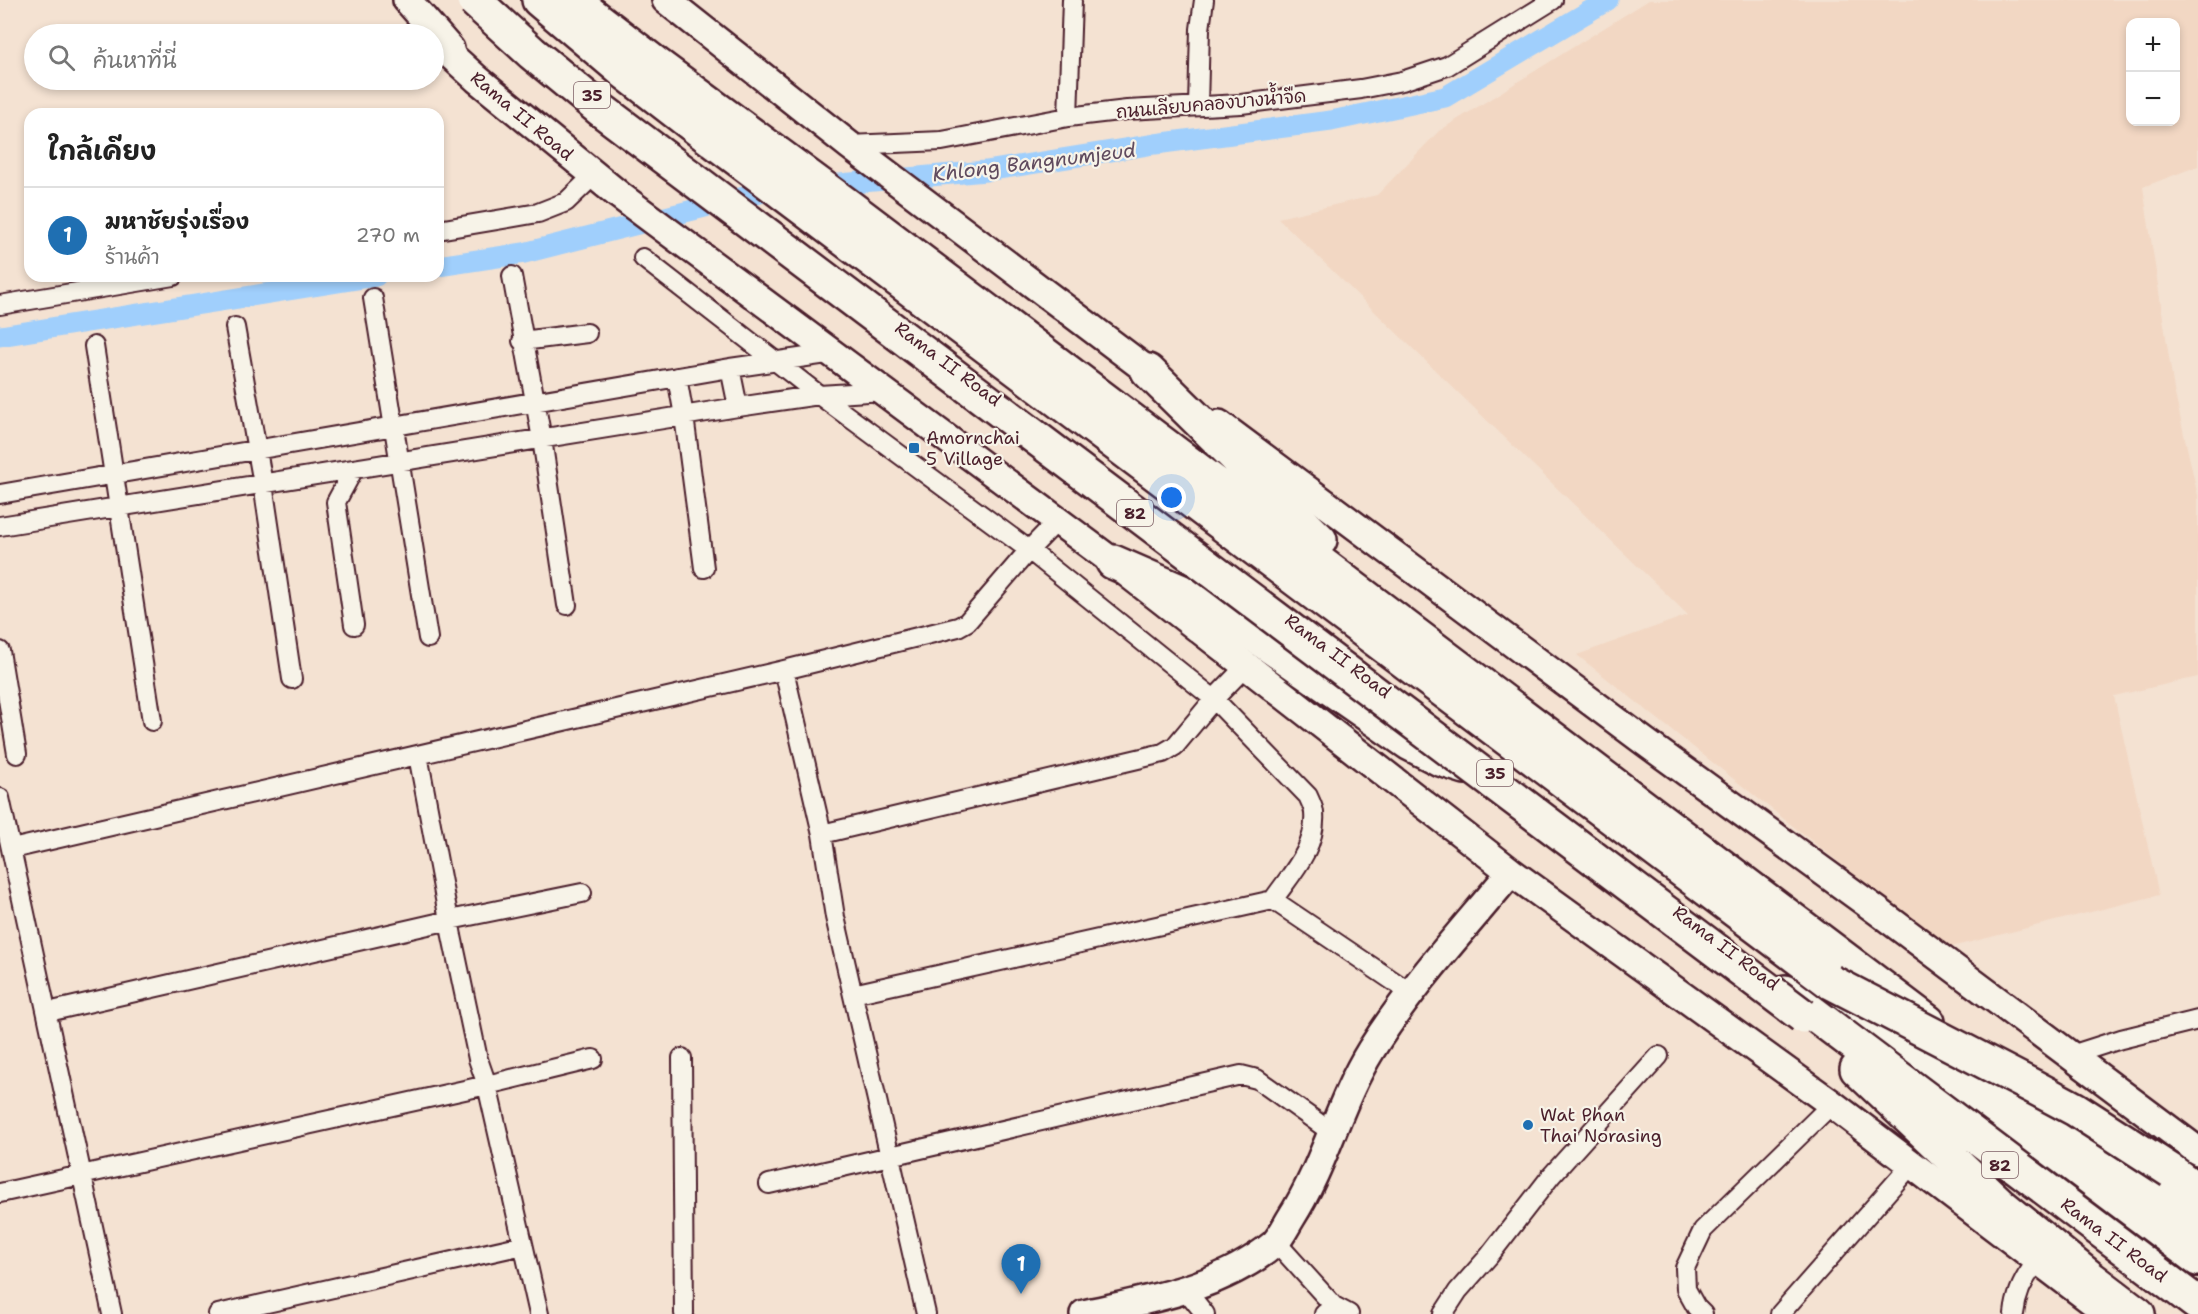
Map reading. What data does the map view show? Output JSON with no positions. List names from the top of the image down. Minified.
{"streets":{"highway":["35","Rama II Road","82"],"street":["ถนนเลียบคลองบางน้ำจืด"]},"water":["Khlong Bangnumjeud"],"places":{"transit":["Amornchai 5 Village"],"other":["Wat Phan Thai Norasing"]},"page":{"map_buttons":["+","−"],"search":"ค้นหาที่นี่","heading":"ใกล้เคียง","list":[{"mark":"1","name":"มหาชัยรุ่งเรื่อง","note":"ร้านค้า","value":"270 m"}],"pins":"1"}}
